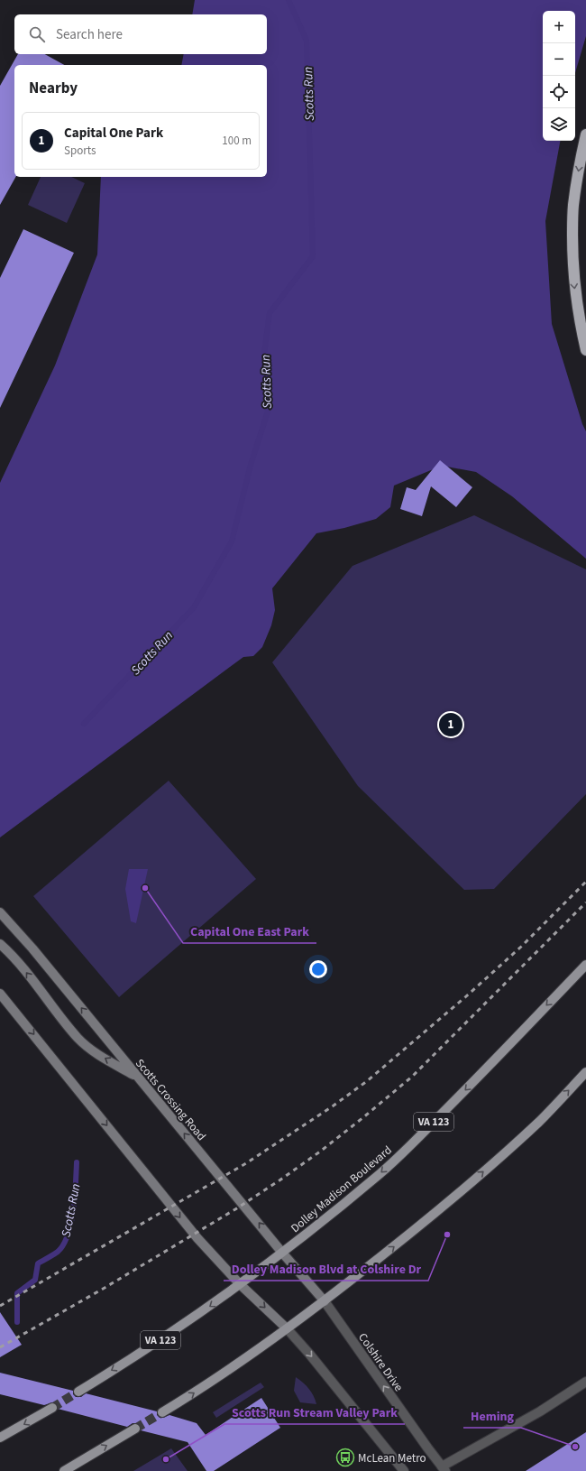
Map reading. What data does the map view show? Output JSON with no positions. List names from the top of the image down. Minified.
{"streets":{"main road":["Scotts Crossing Road","VA 123","Dolley Madison Boulevard"],"street":["Colshire Drive"]},"crossings":[["Scotts Crossing Road","Dolley Madison Boulevard"],["Scotts Crossing Road","Colshire Drive"]],"water":["Scotts Run"],"places":{"other":["Capital One East Park","Dolley Madison Blvd at Colshire Dr","Heming","Scotts Run Stream Valley Park"],"bus stop":["McLean Metro"]},"page":{"map_buttons":["+","−"],"search":"Search here","heading":"Nearby","list":[{"mark":"1","name":"Capital One Park","note":"Sports","value":"100 m"}],"pins":"1"}}
